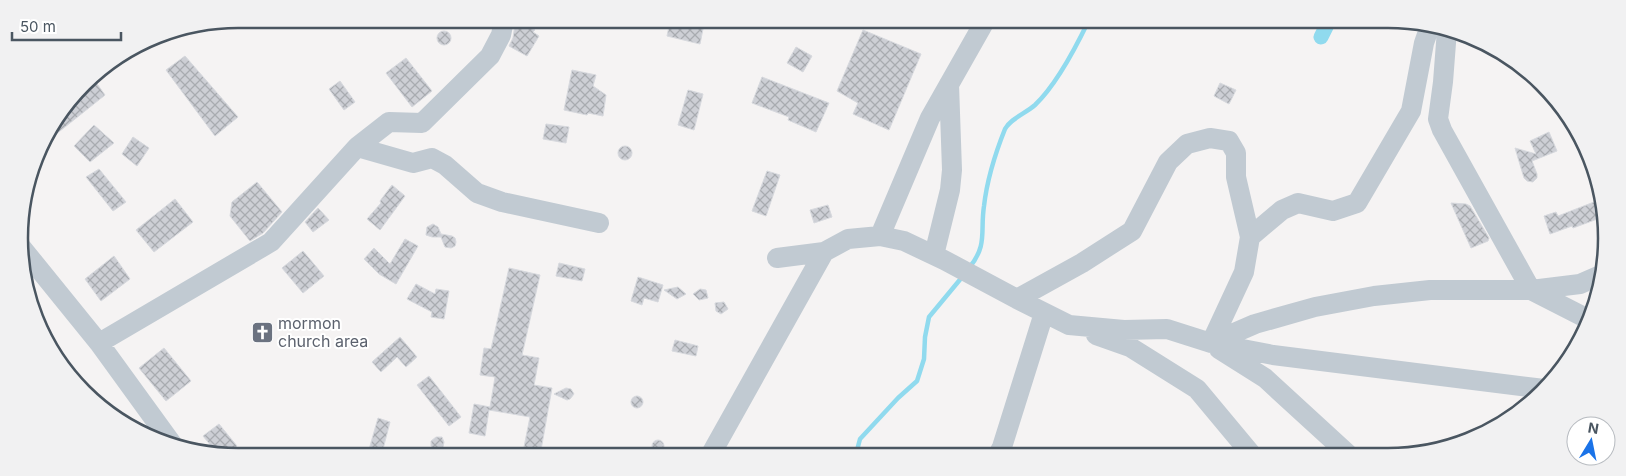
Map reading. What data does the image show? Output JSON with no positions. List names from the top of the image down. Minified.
{"places":{"church":["mormon church area"]},"scale_bar":"50 m","north":"top"}
